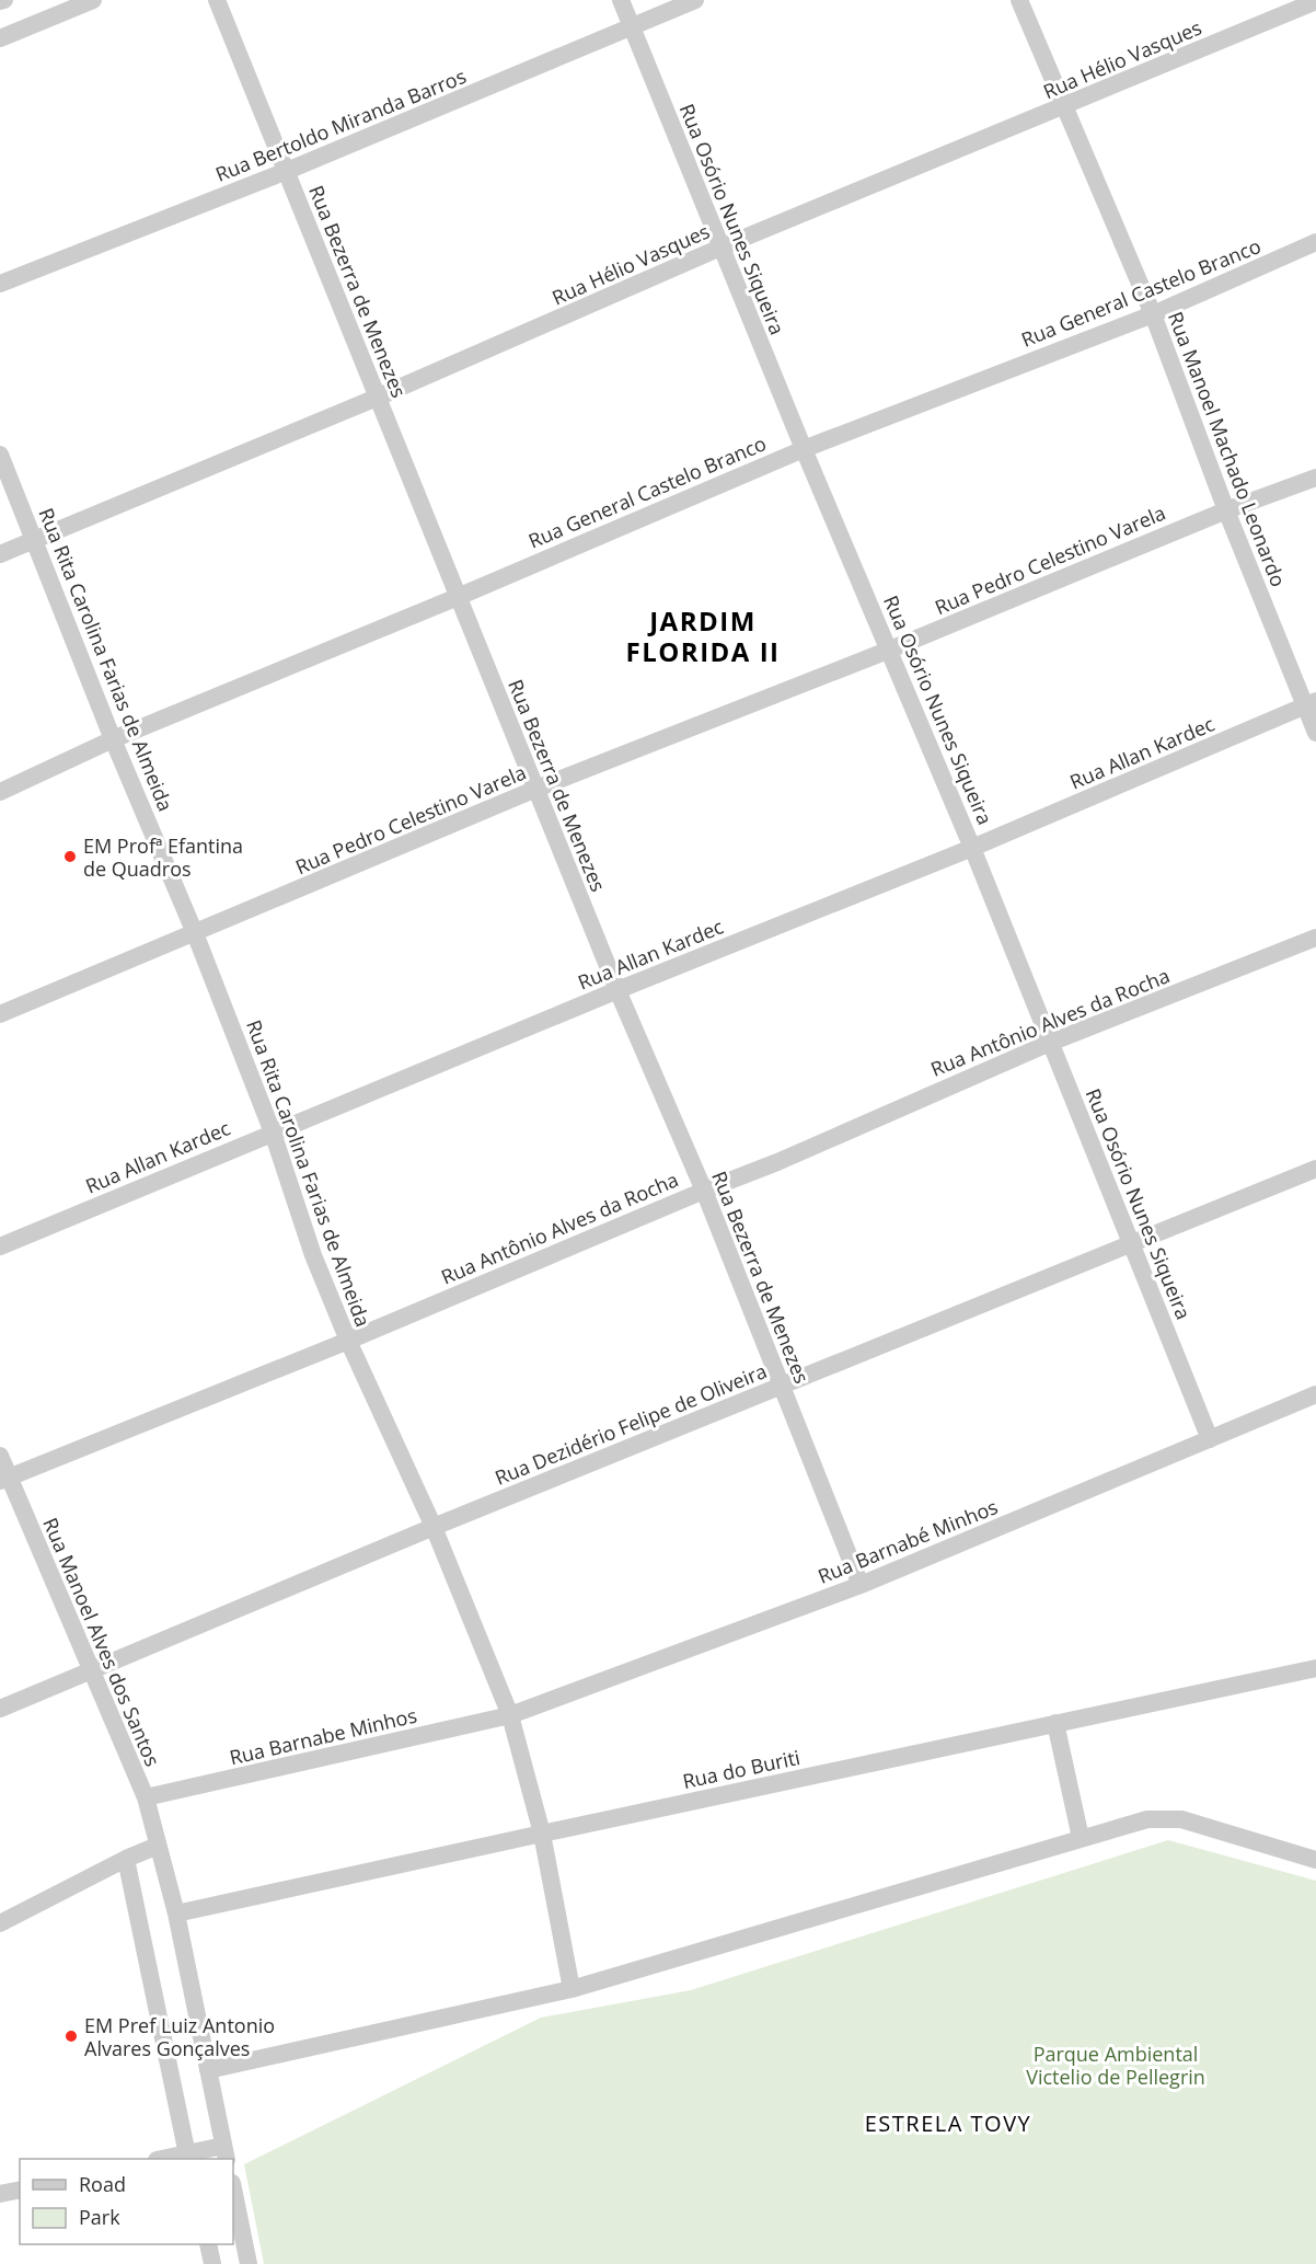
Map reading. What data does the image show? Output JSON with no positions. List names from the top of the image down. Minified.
{"streets":{"street":["Rua Hélio Vasques","Rua Bertoldo Miranda Barros","Rua Osório Nunes Siqueira","Rua Bezerra de Menezes","Rua General Castelo Branco","Rua Manoel Machado Leonardo","Rua Pedro Celestino Varela","Rua Rita Carolina Farias de Almeida","Rua Allan Kardec","Rua Antônio Alves da Rocha","Rua Dezidério Felipe de Oliveira","Rua Barnabé Minhos","Rua Manoel Alves dos Santos","Rua Barnabe Minhos","Rua do Buriti"]},"crossings":[["Rua Hélio Vasques","Rua Osório Nunes Siqueira"],["Rua Hélio Vasques","Rua Bezerra de Menezes"],["Rua Hélio Vasques","Rua Manoel Machado Leonardo"],["Rua Hélio Vasques","Rua Rita Carolina Farias de Almeida"],["Rua Bertoldo Miranda Barros","Rua Osório Nunes Siqueira"],["Rua Bertoldo Miranda Barros","Rua Bezerra de Menezes"],["Rua Osório Nunes Siqueira","Rua General Castelo Branco"],["Rua Osório Nunes Siqueira","Rua Pedro Celestino Varela"],["Rua Osório Nunes Siqueira","Rua Allan Kardec"],["Rua Osório Nunes Siqueira","Rua Antônio Alves da Rocha"],["Rua Osório Nunes Siqueira","Rua Dezidério Felipe de Oliveira"],["Rua Osório Nunes Siqueira","Rua Barnabé Minhos"],["Rua Bezerra de Menezes","Rua General Castelo Branco"],["Rua Bezerra de Menezes","Rua Pedro Celestino Varela"],["Rua Bezerra de Menezes","Rua Allan Kardec"],["Rua Bezerra de Menezes","Rua Antônio Alves da Rocha"],["Rua Bezerra de Menezes","Rua Dezidério Felipe de Oliveira"],["Rua Bezerra de Menezes","Rua Barnabé Minhos"],["Rua General Castelo Branco","Rua Manoel Machado Leonardo"],["Rua General Castelo Branco","Rua Rita Carolina Farias de Almeida"],["Rua Manoel Machado Leonardo","Rua Pedro Celestino Varela"],["Rua Manoel Machado Leonardo","Rua Allan Kardec"],["Rua Pedro Celestino Varela","Rua Rita Carolina Farias de Almeida"],["Rua Rita Carolina Farias de Almeida","Rua Allan Kardec"],["Rua Rita Carolina Farias de Almeida","Rua Antônio Alves da Rocha"],["Rua Rita Carolina Farias de Almeida","Rua Dezidério Felipe de Oliveira"],["Rua Rita Carolina Farias de Almeida","Rua Barnabé Minhos"],["Rua Rita Carolina Farias de Almeida","Rua Barnabe Minhos"],["Rua Rita Carolina Farias de Almeida","Rua do Buriti"],["Rua Antônio Alves da Rocha","Rua Manoel Alves dos Santos"],["Rua Dezidério Felipe de Oliveira","Rua Manoel Alves dos Santos"],["Rua Barnabé Minhos","Rua Barnabe Minhos"],["Rua Manoel Alves dos Santos","Rua Barnabe Minhos"],["Rua Manoel Alves dos Santos","Rua do Buriti"]],"districts":["JARDIM FLORIDA II","ESTRELA TOVY"],"parks":["Parque Ambiental Victelio de Pellegrin"],"places":["EM Profª Efantina de Quadros","EM Pref Luiz Antonio Alvares Gonçalves"],"legend":["Road","Park"]}
